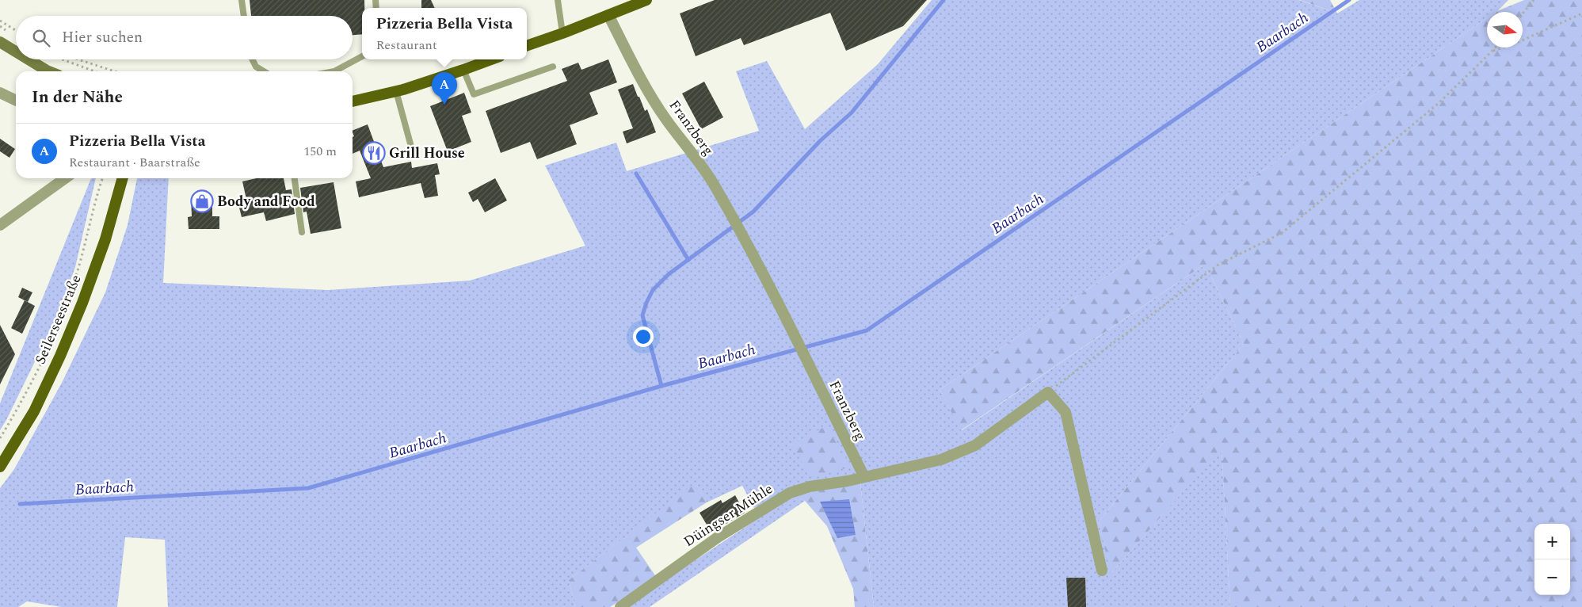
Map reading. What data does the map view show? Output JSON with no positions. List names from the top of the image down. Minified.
{"streets":{"main road":["Seilerseestraße"],"street":["Franzberg","Düingser Mühle"]},"crossings":[["Franzberg","Düingser Mühle"]],"water":["Baarbach"],"places":{"restaurant":["Grill House"],"shop":["Body and Food"]},"north":"right","page":{"popup":["Pizzeria Bella Vista","Restaurant"],"search":"Hier suchen","heading":"In der Nähe","pins":"A","list":[{"mark":"A","name":"Pizzeria Bella Vista","note":"Restaurant · Baarstraße","value":"150 m"}],"map_buttons":["+","−"]}}
